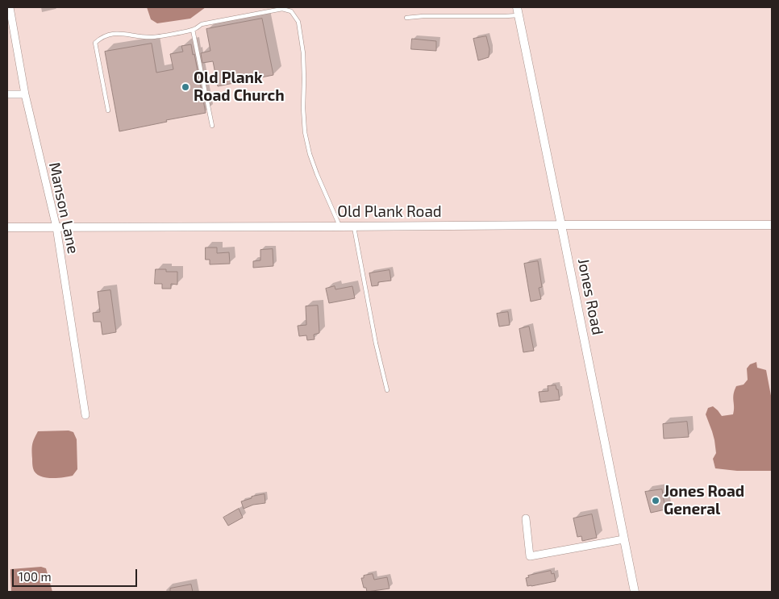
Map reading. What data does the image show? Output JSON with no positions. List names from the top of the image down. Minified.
{"streets":{"street":["Manson Lane","Old Plank Road","Jones Road"]},"crossings":[["Manson Lane","Old Plank Road"],["Old Plank Road","Jones Road"]],"places":["Old Plank Road Church","Jones Road General"],"scale_bar":"100 m"}
